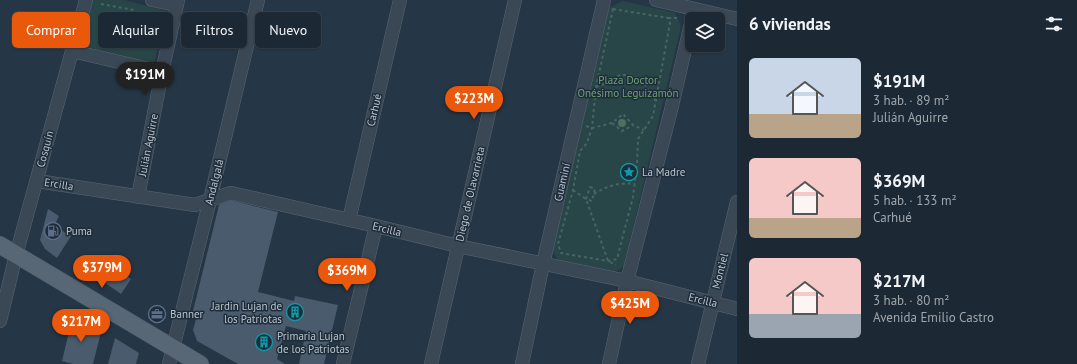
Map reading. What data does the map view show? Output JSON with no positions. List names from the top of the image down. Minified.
{"streets":{"street":["Carhué","Julián Aguirre","Cosquín","Andalgalá","Guaminí","Ercilla","Diego de Olavarrieta","Montiel"]},"crossings":[["Carhué","Ercilla"],["Julián Aguirre","Ercilla"],["Cosquín","Ercilla"],["Andalgalá","Ercilla"],["Guaminí","Ercilla"],["Ercilla","Diego de Olavarrieta"],["Ercilla","Montiel"]],"parks":["Plaza Doctor Onésimo Leguizamón"],"places":{"place":["La Madre"],"fuel station":["Puma"],"building":["Jardin Lujan de los Patriotas","Primaria Lujan de los Patriotas"],"office":["Banner"]},"page":{"heading":"6 viviendas","chip":["Comprar","Alquilar","Filtros","Nuevo"],"list":[{"name":"$191M","note":"3 hab. · 89 m² · Julián Aguirre"},{"name":"$369M","note":"5 hab. · 133 m² · Carhué"},{"name":"$217M","note":"3 hab. · 80 m² · Avenida Emilio Castro"}],"price":["$191M","$223M","$379M","$369M","$425M","$217M"]}}
